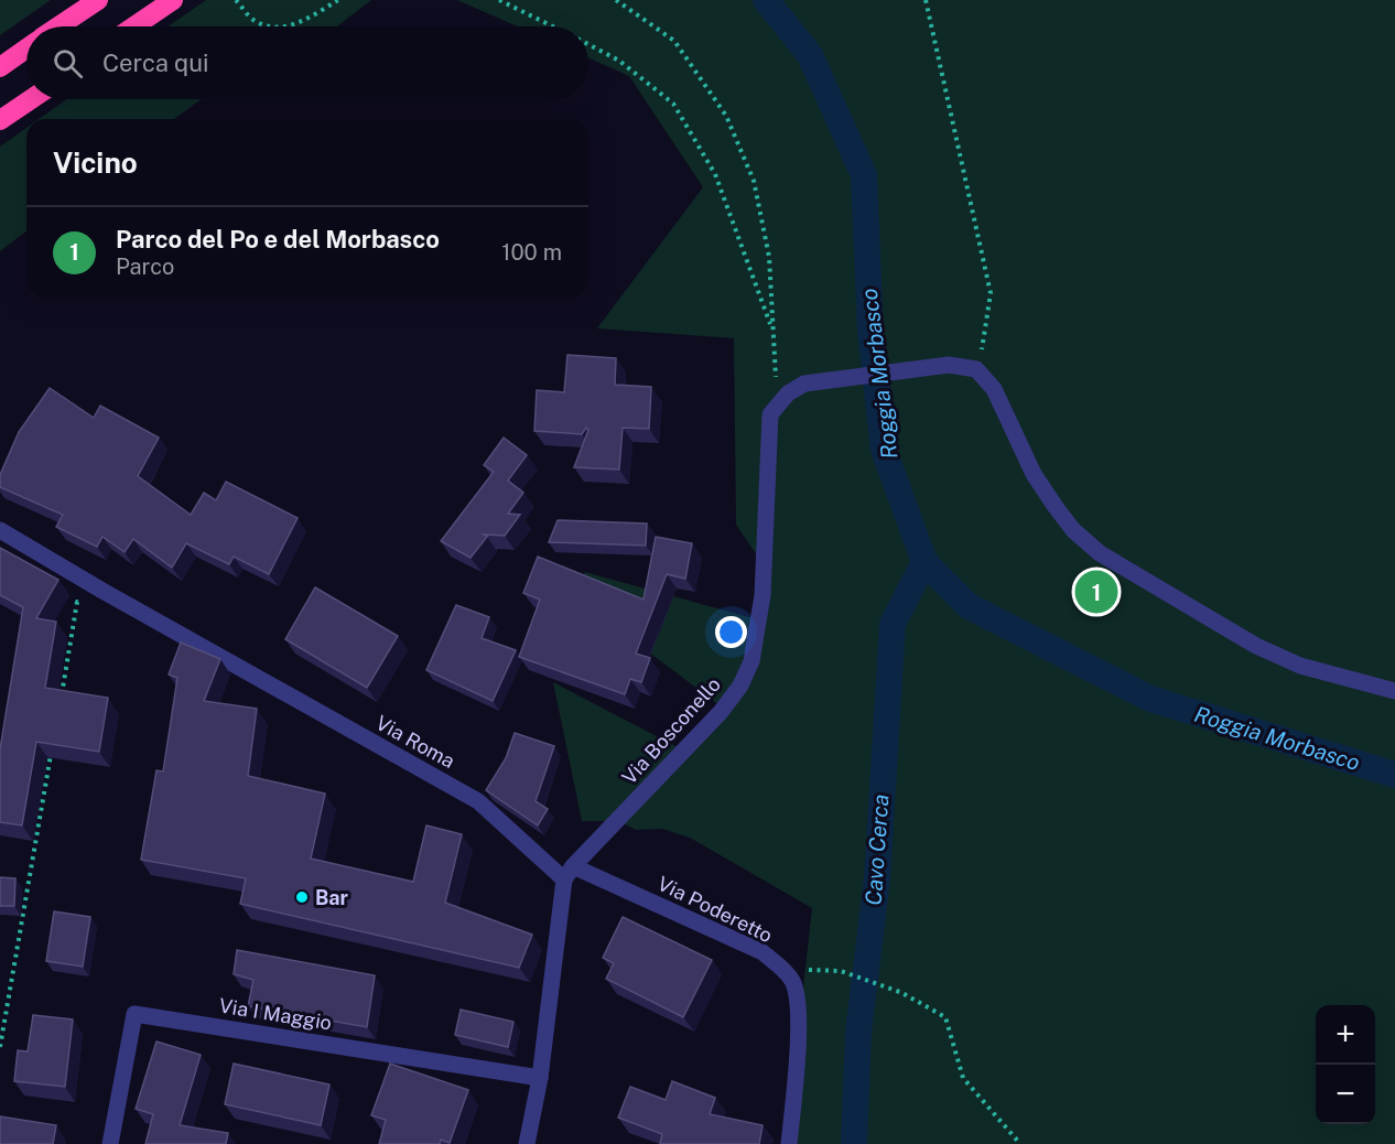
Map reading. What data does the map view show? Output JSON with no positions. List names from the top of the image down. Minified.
{"streets":{"street":["Via Bosconello","Via Roma","Via Poderetto","Via I Maggio"]},"crossings":[["Via Bosconello","Via Roma"],["Via Bosconello","Via Poderetto"],["Via Roma","Via Poderetto"]],"water":["Roggia Morbasco","Cavo Cerca"],"places":["Bar"],"page":{"search":"Cerca qui","heading":"Vicino","list":[{"mark":"1","name":"Parco del Po e del Morbasco","note":"Parco","value":"100 m"}],"pins":"1","map_buttons":["+","−"]}}
